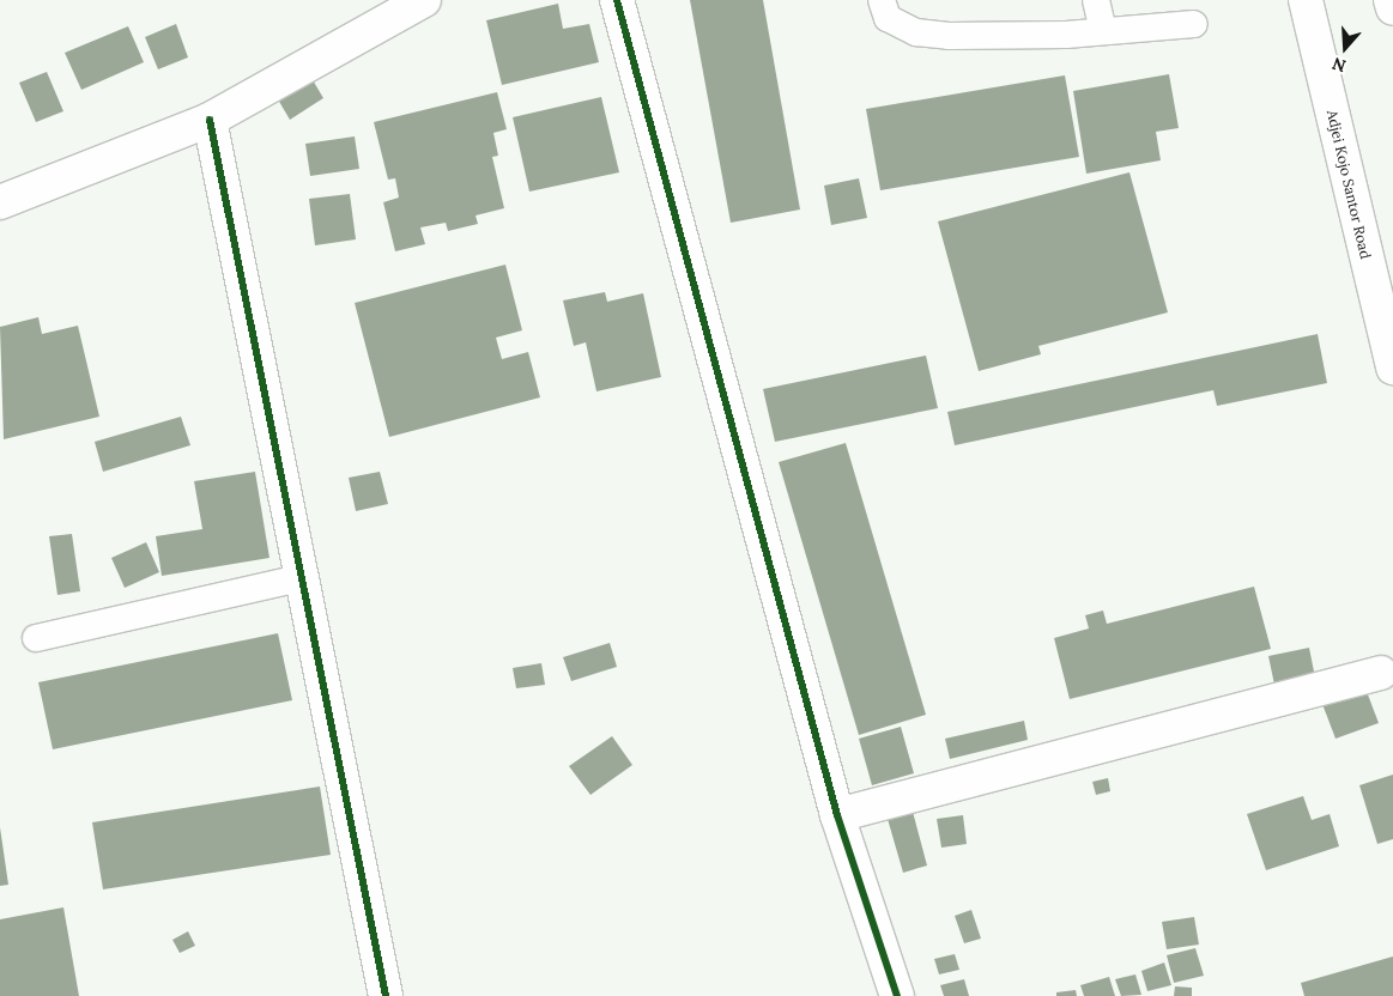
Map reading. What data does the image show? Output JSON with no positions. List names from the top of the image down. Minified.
{"streets":{"street":["Adjei Kojo Santor Road"]},"north":"bottom"}
